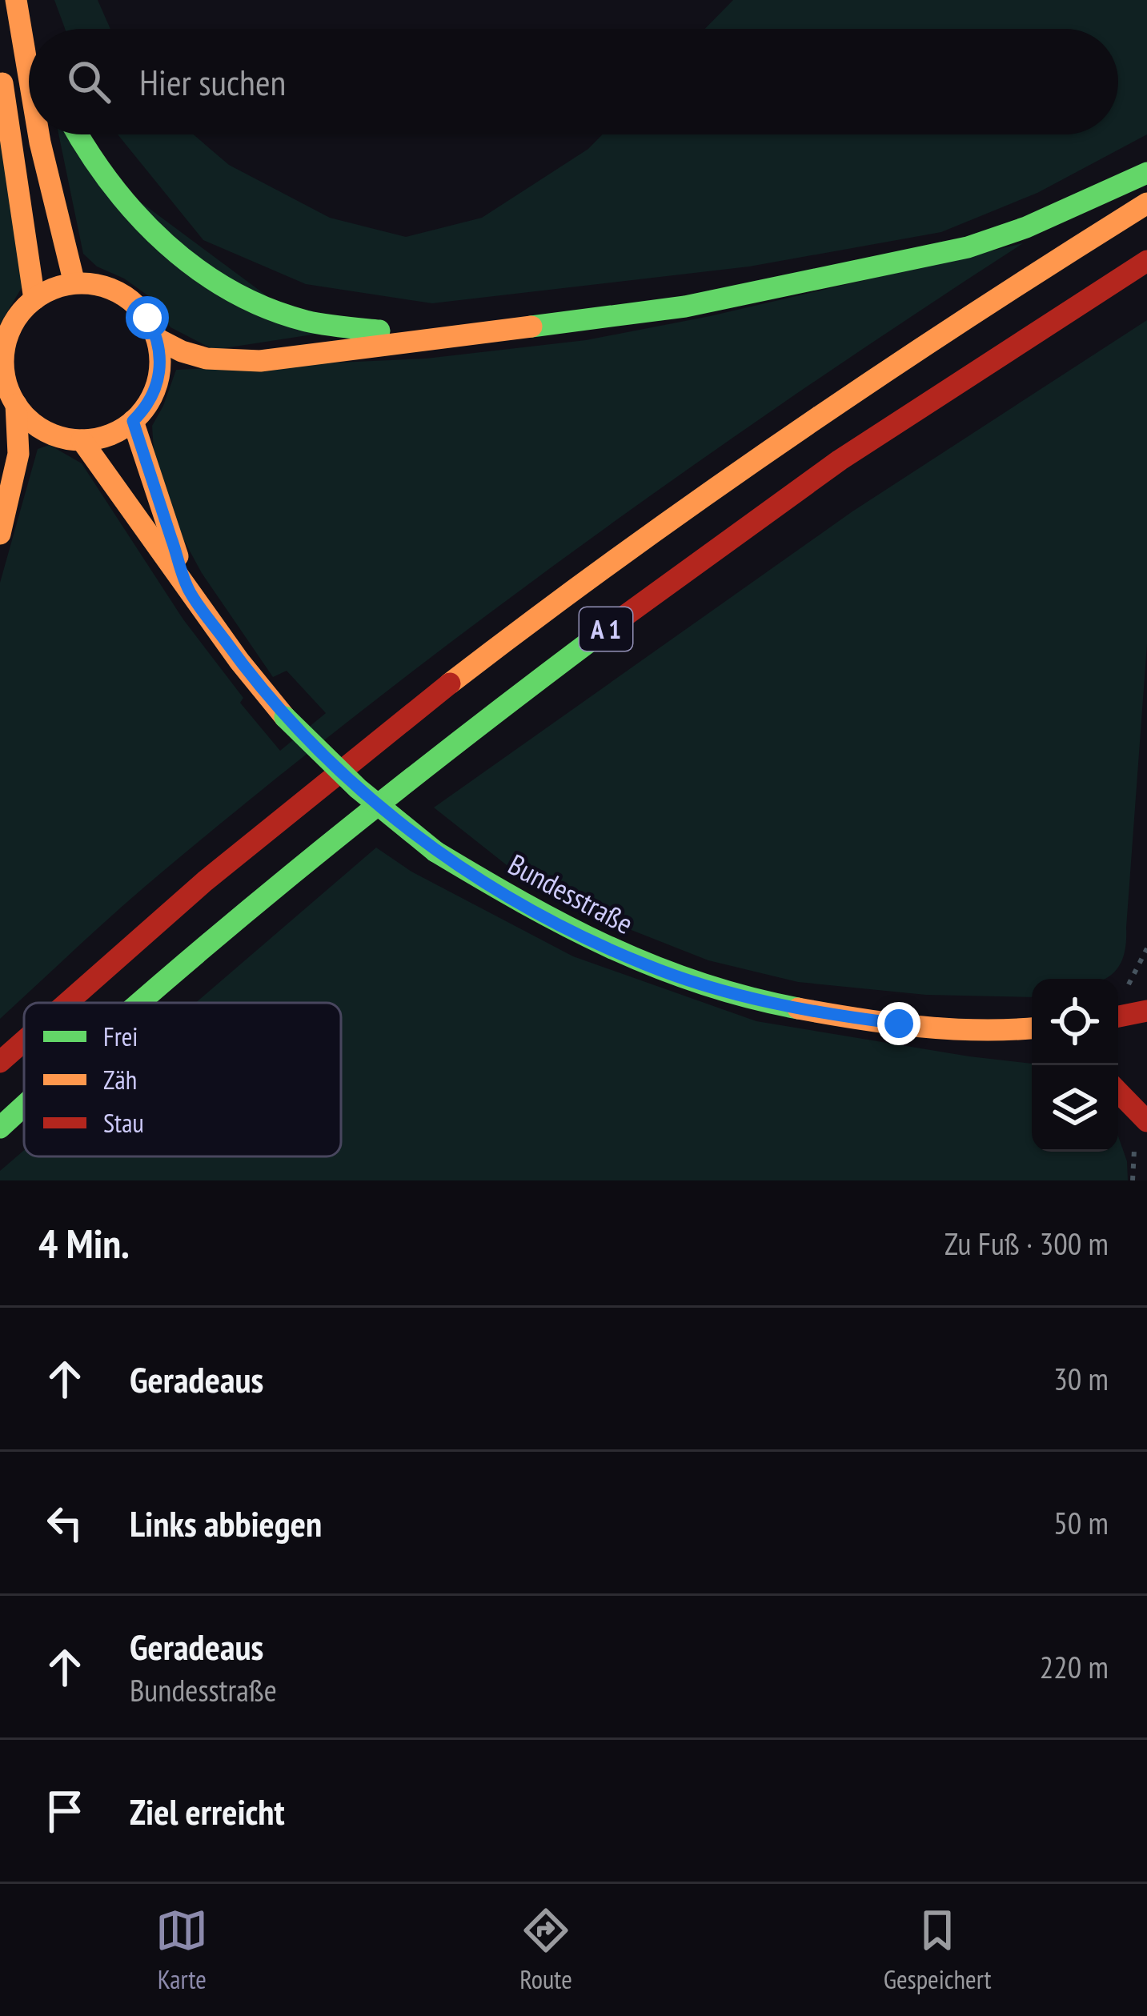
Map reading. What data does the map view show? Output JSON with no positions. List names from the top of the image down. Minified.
{"streets":{"main road":["A 1","Bundesstraße"]},"legend":["Frei","Zäh","Stau"],"page":{"search":"Hier suchen","heading":["4 Min.","Zu Fuß · 300 m"],"list":[["Geradeaus","30 m"],["Links abbiegen","50 m"],["Geradeaus","Bundesstraße","220 m"],"Ziel erreicht"],"nav":["Karte","Route","Gespeichert"]}}
